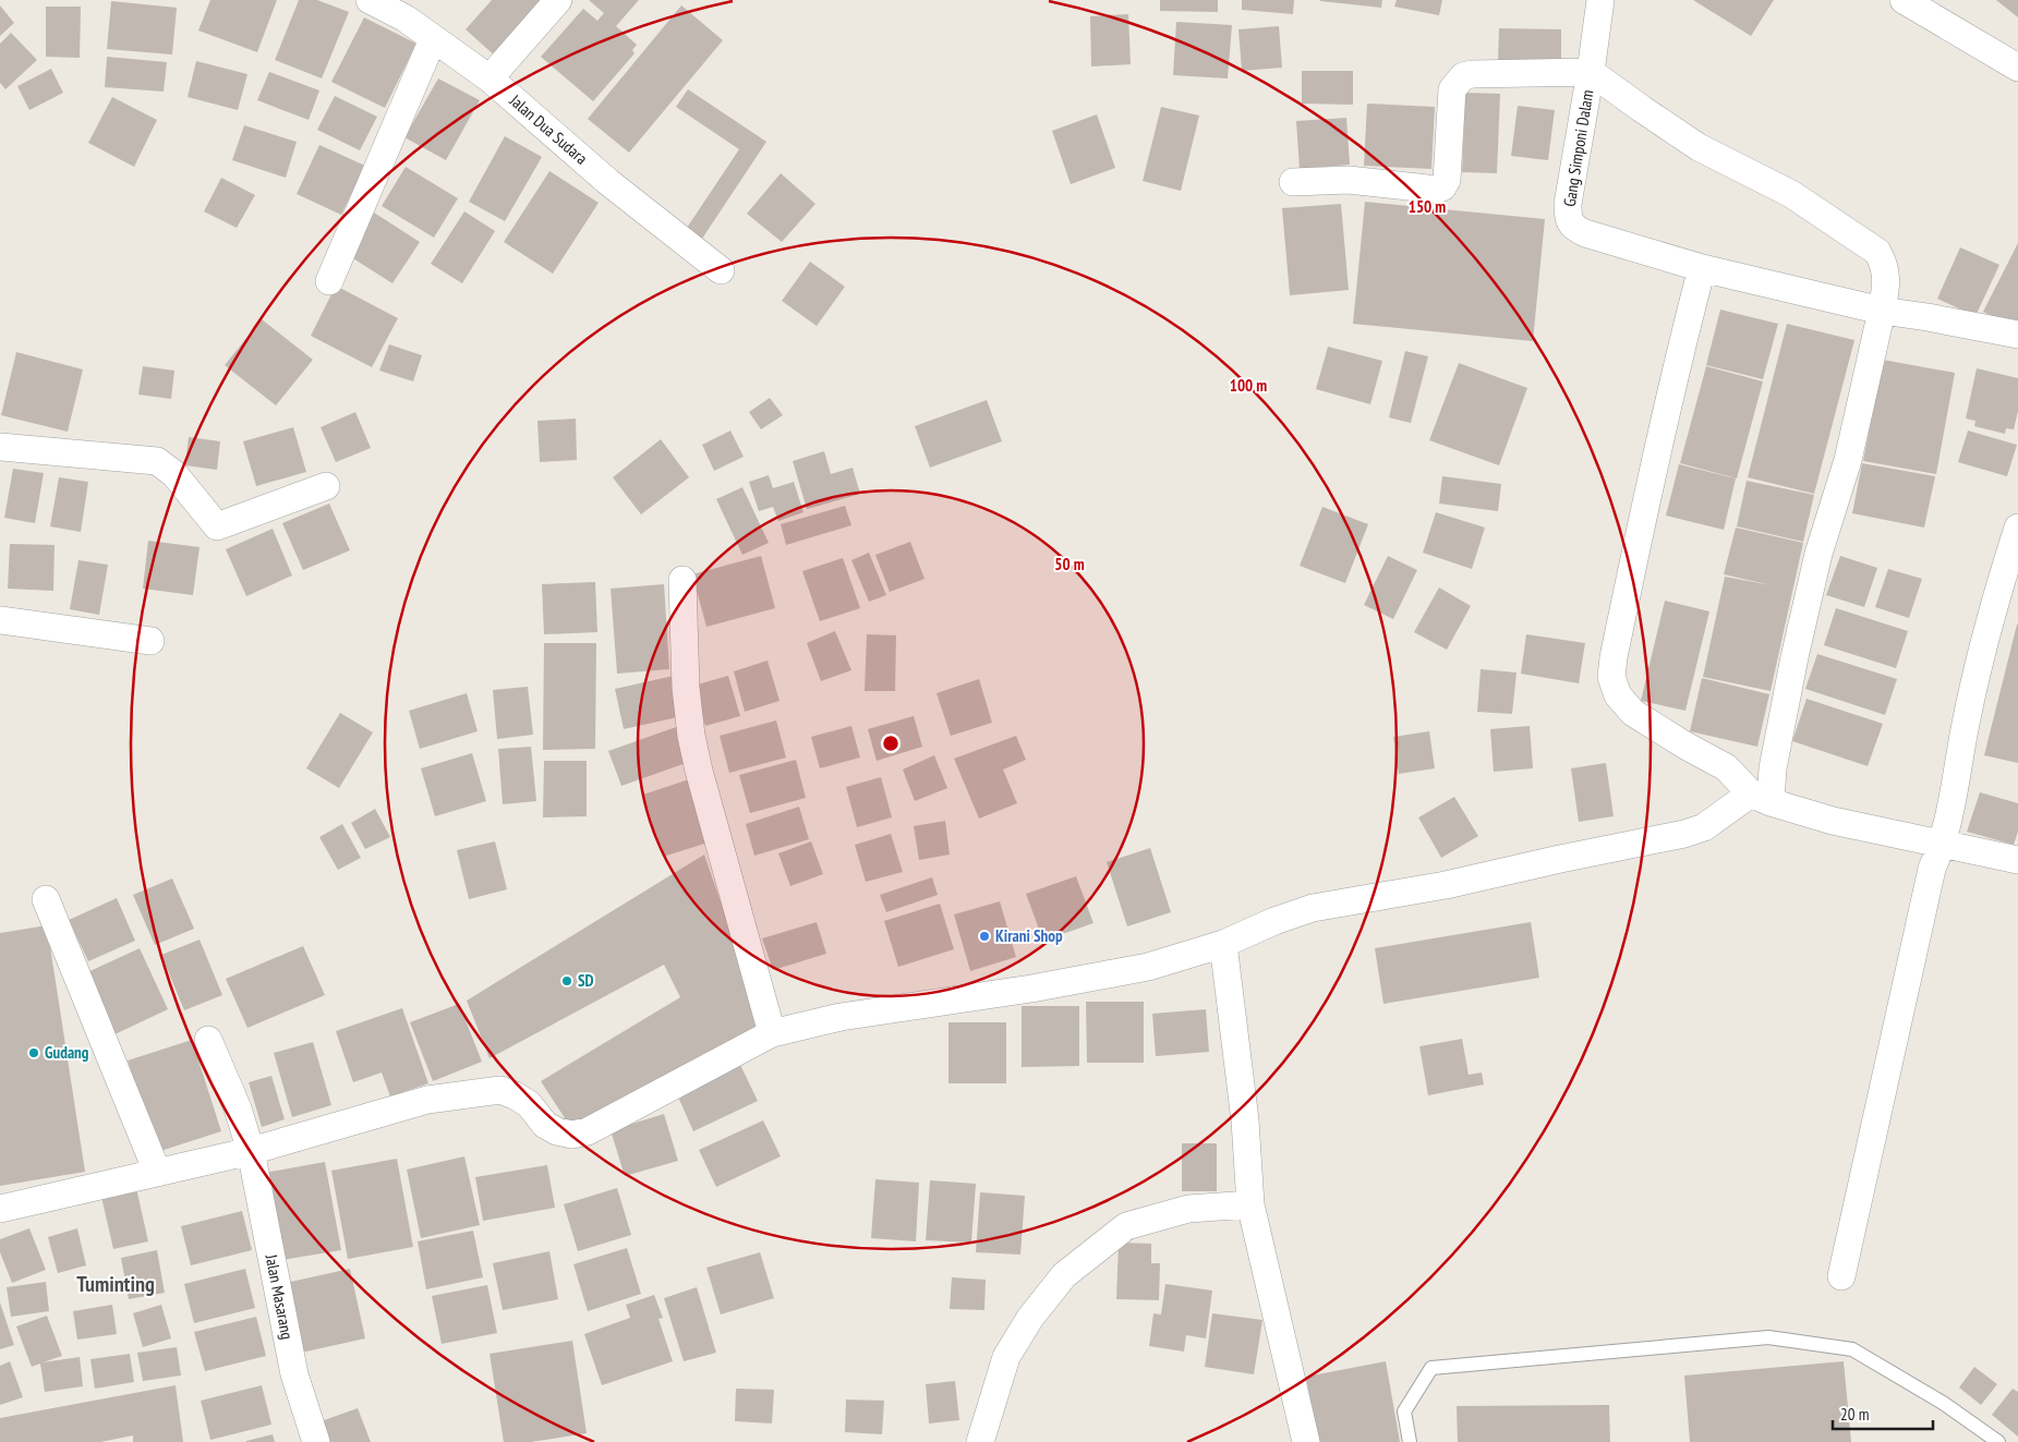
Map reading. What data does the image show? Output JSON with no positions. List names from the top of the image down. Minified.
{"streets":{"street":["Jalan Dua Sudara","Gang Simponi Dalam","Jalan Masarang"]},"districts":["Tuminting"],"places":["Kirani Shop","SD","Gudang"],"scale_bar":"20 m","rings":["150 m","100 m","50 m"]}
